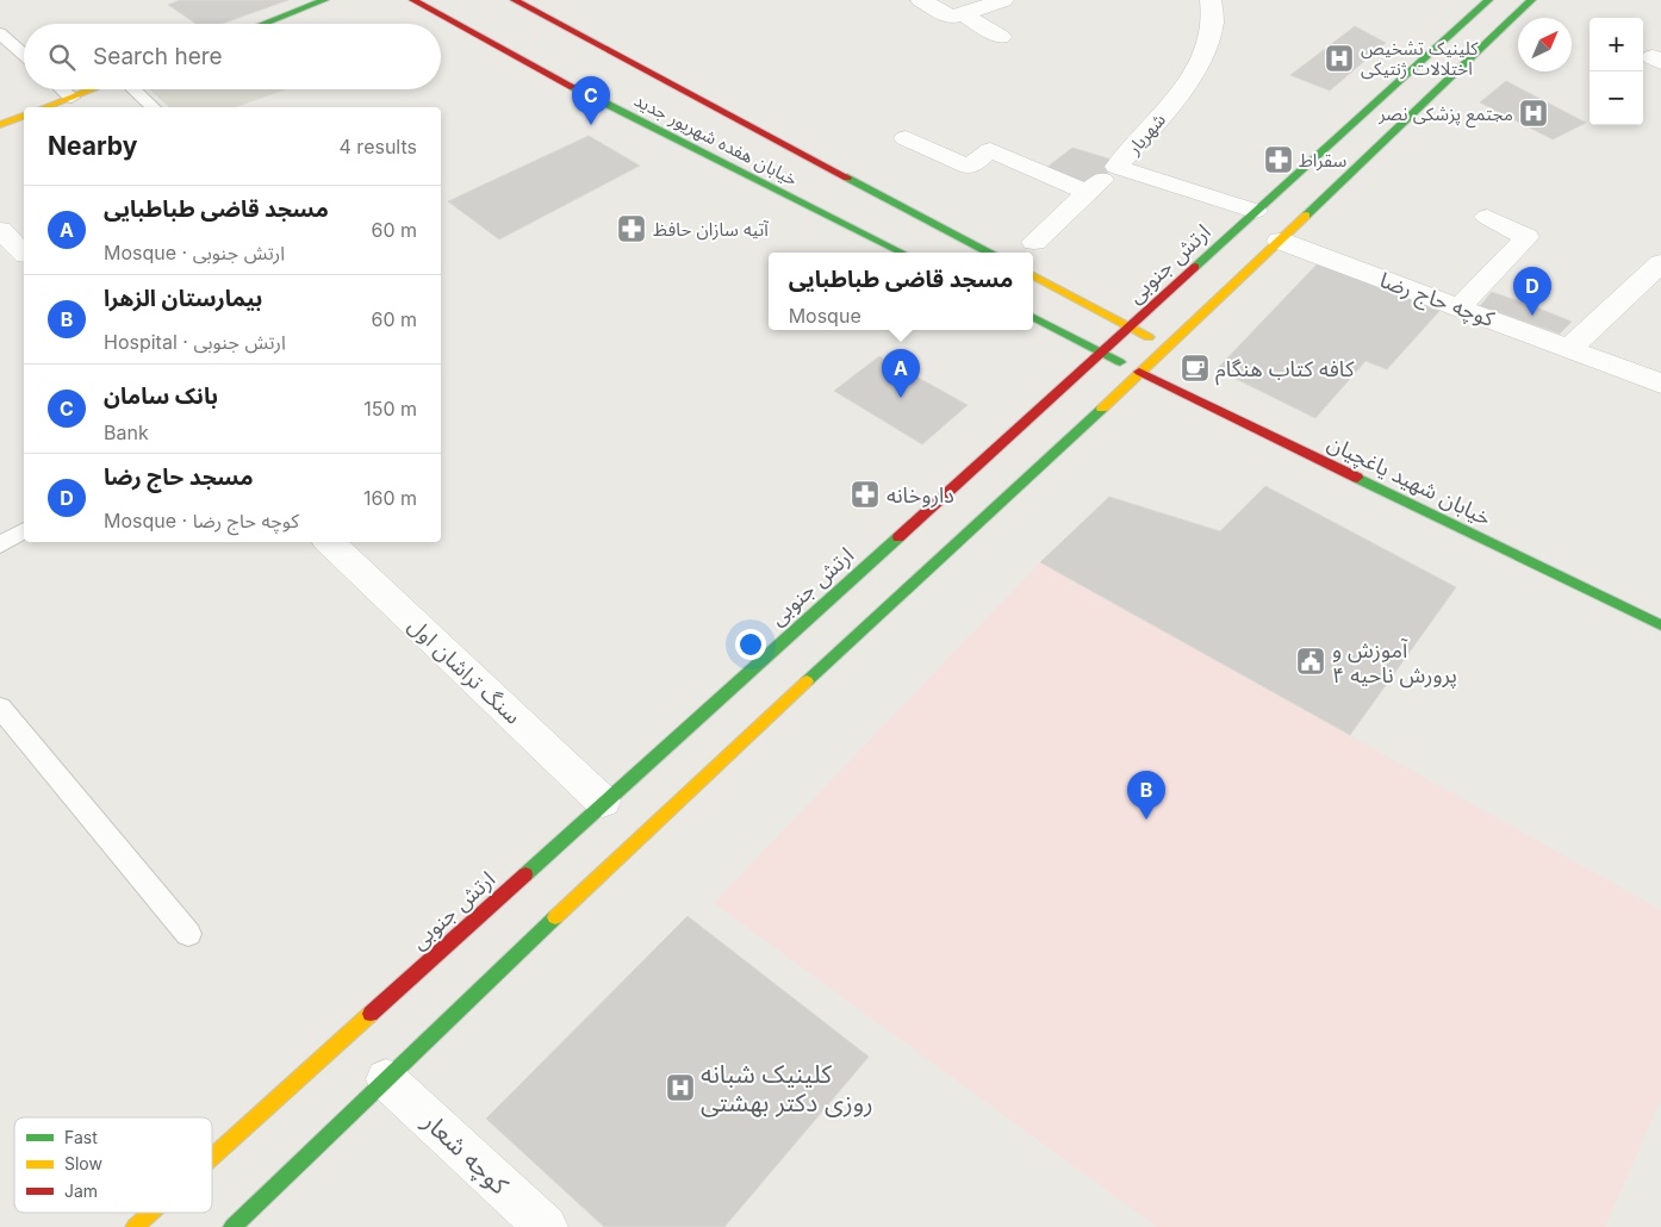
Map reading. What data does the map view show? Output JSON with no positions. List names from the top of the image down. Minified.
{"streets":{"main road":["خیابان هفده شهریور جدید","ارتش جنوبی","خیابان شهید یاغچیان"],"street":["شهریار","کوچه حاج رضا","سنگ تراشان اول","کوچه شعار"]},"crossings":[["شهریار","ارتش جنوبی"],["ارتش جنوبی","سنگ تراشان اول"]],"places":{"hospital":["کلینیک تشخیص اختلالات ژنتیکی","مجتمع پزشکی نصر","کلینیک شبانه روزی دکتر بهشتی"],"pharmacy":["سقراط","آتیه سازان حافظ","داروخانه"],"cafe":["کافه کتاب هنگام"],"public building":["آموزش و پرورش ناحیه ۴"]},"legend":["Fast","Slow","Jam"],"north":"top right","page":{"map_buttons":["+","−"],"search":"Search here","pins":["C","D","A","B"],"heading":["Nearby","4 results"],"list":[{"mark":"A","name":"مسجد قاضی طباطبایی","note":"Mosque · ارتش جنوبی","value":"60 m"},{"mark":"B","name":"بیمارستان الزهرا","note":"Hospital · ارتش جنوبی","value":"60 m"},{"mark":"C","name":"بانک سامان","note":"Bank","value":"150 m"},{"mark":"D","name":"مسجد حاج رضا","note":"Mosque · کوچه حاج رضا","value":"160 m"}],"popup":["مسجد قاضی طباطبایی","Mosque"]}}
